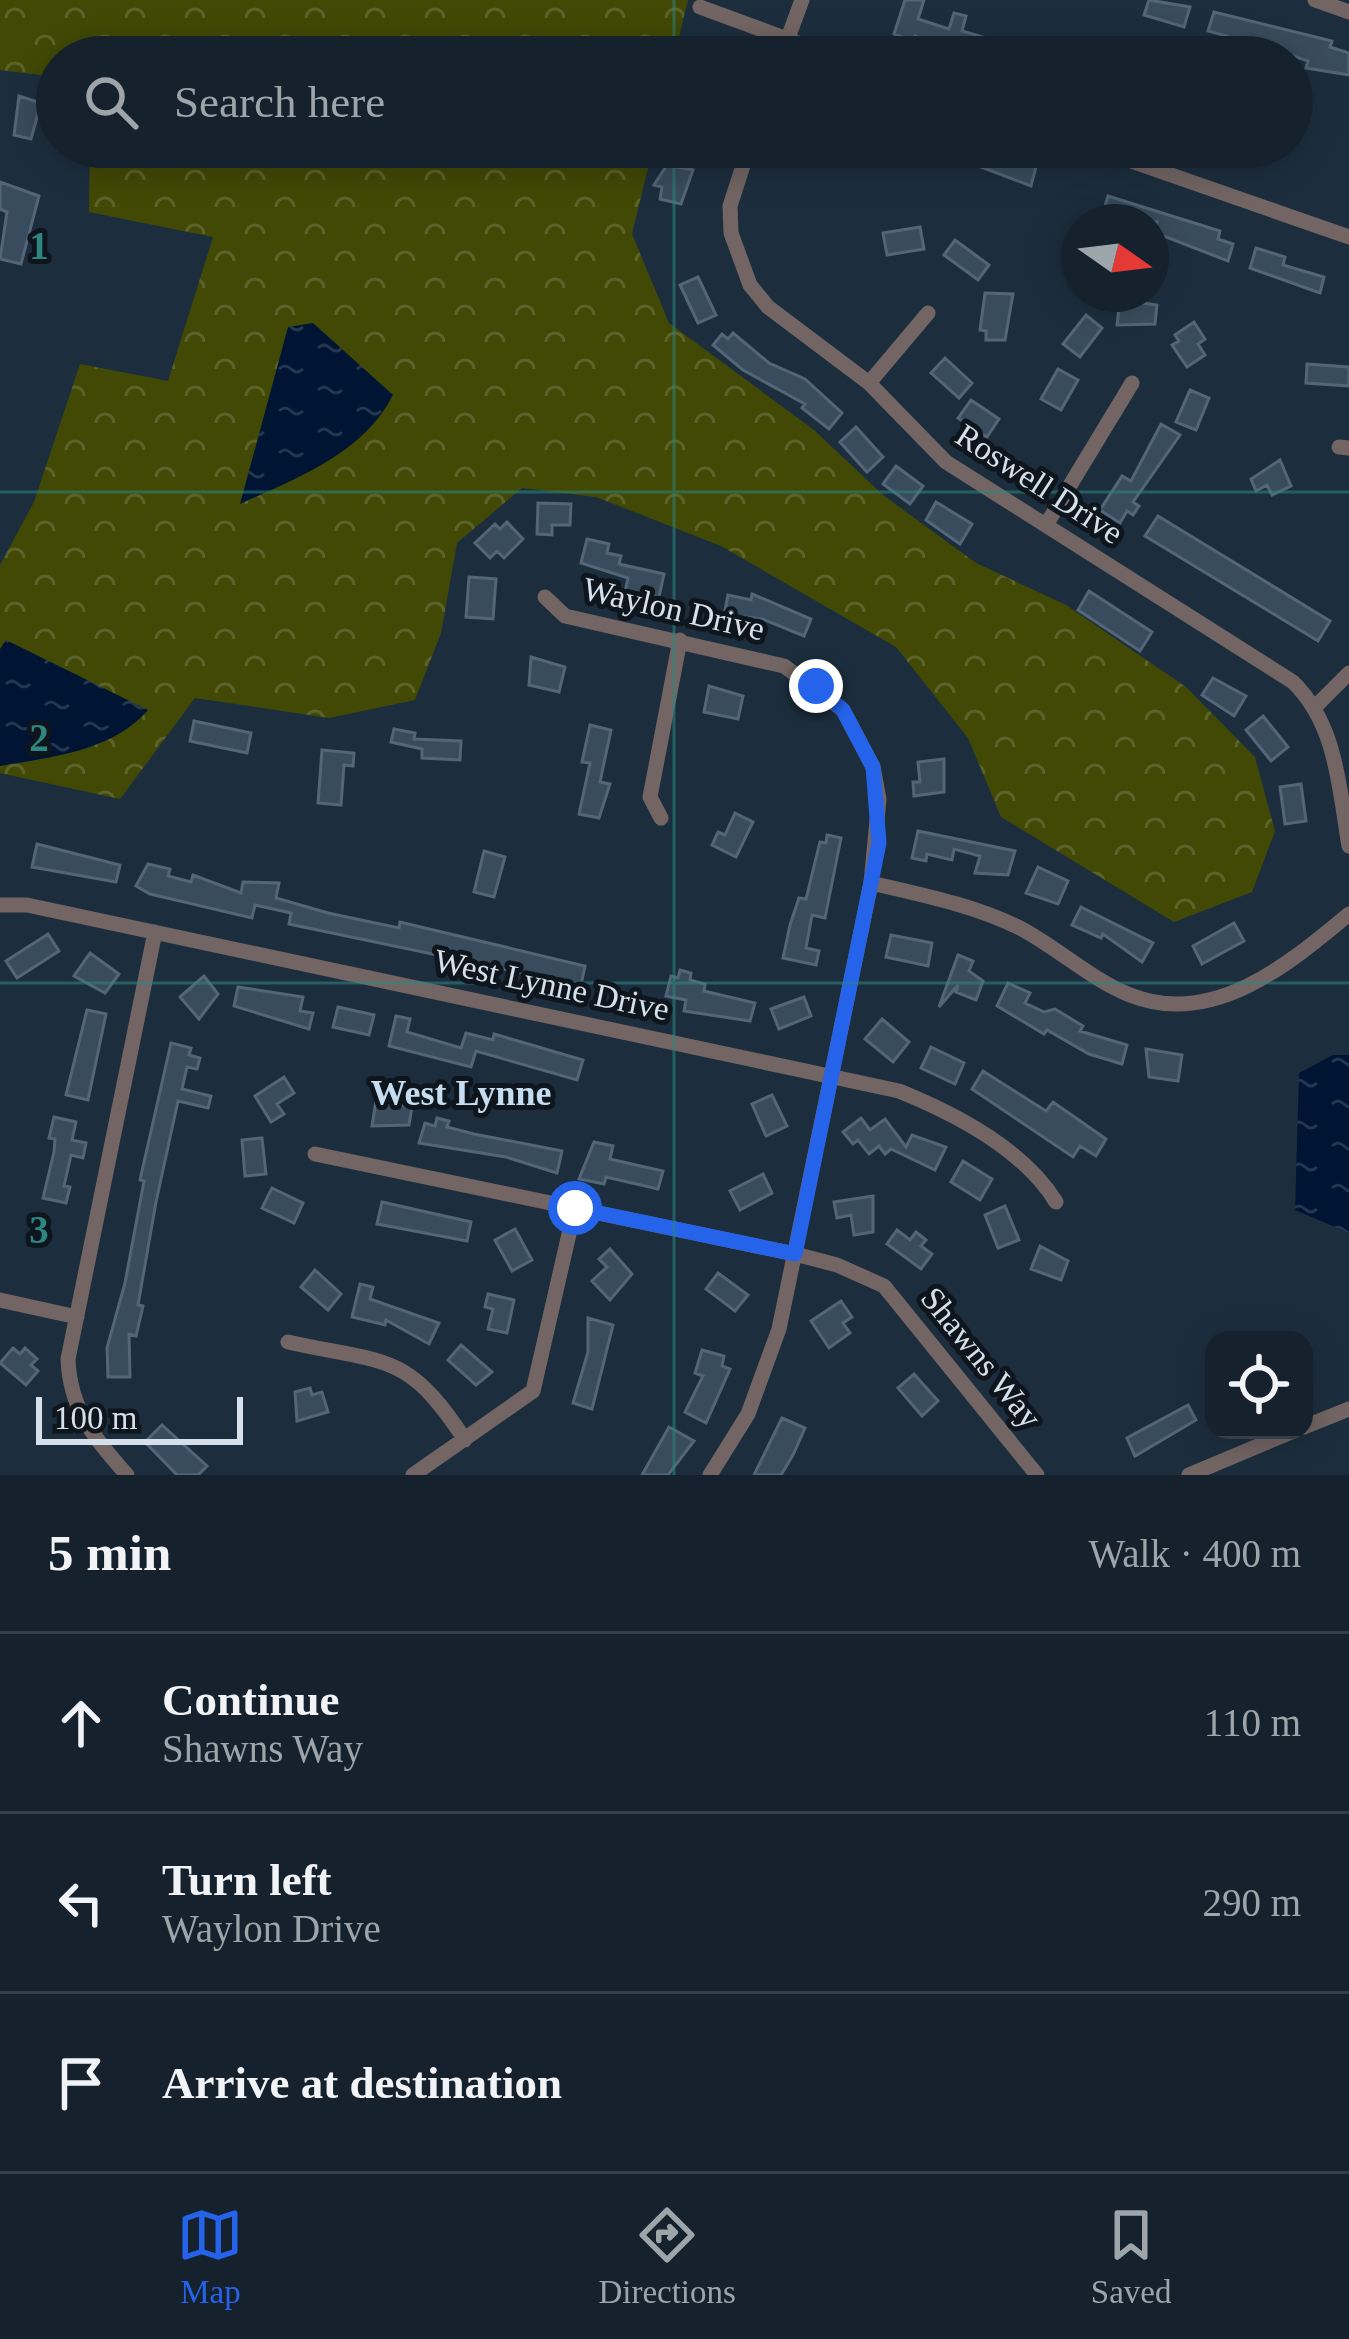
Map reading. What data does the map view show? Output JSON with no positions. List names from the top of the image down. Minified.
{"streets":{"street":["Roswell Drive","Waylon Drive","West Lynne Drive","Shawns Way"]},"crossings":[["Waylon Drive","West Lynne Drive"],["Waylon Drive","Shawns Way"]],"districts":["West Lynne"],"scale_bar":"100 m","north":"right","page":{"search":"Search here","scale":"100 m","heading":["5 min","Walk · 400 m"],"list":[["Continue","Shawns Way","110 m"],["Turn left","Waylon Drive","290 m"],"Arrive at destination"],"nav":["Map","Directions","Saved"]},"grid":{"rows":["1","2","3"]}}
